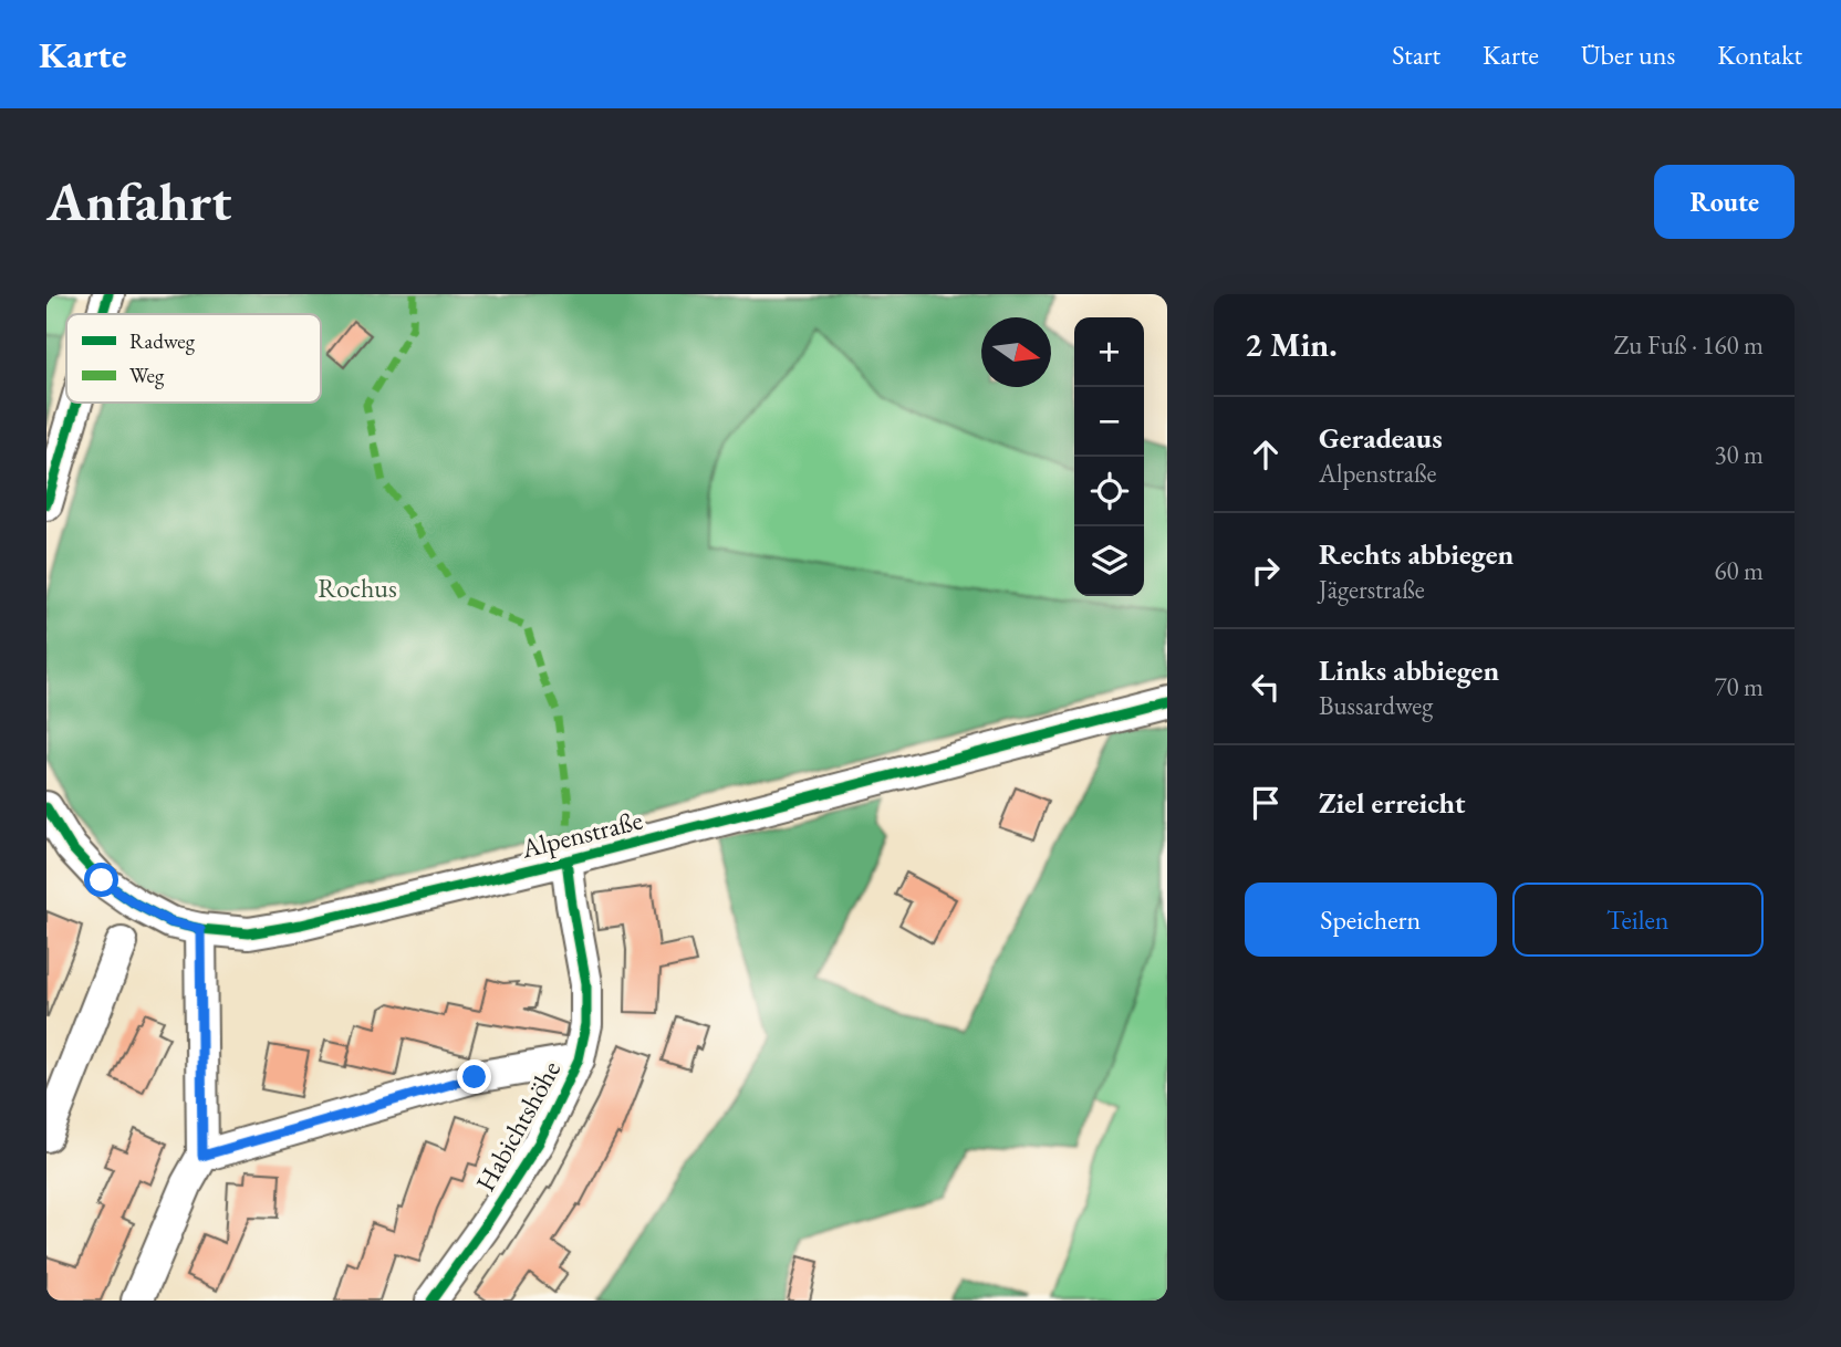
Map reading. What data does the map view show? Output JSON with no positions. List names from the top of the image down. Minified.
{"streets":{"street":["Alpenstraße","Habichtshöhe"]},"crossings":[["Alpenstraße","Habichtshöhe"]],"parks":["Rochus"],"legend":["Radweg","Weg"],"north":"right","page":{"header":"Karte","nav":["Start","Karte","Über uns","Kontakt"],"buttons":["Route",["Speichern","Teilen"]],"title":"Anfahrt","heading":["2 Min.","Zu Fuß · 160 m"],"map_buttons":["+","−"],"list":[["Geradeaus","Alpenstraße","30 m"],["Rechts abbiegen","Jägerstraße","60 m"],["Links abbiegen","Bussardweg","70 m"],"Ziel erreicht"]}}
